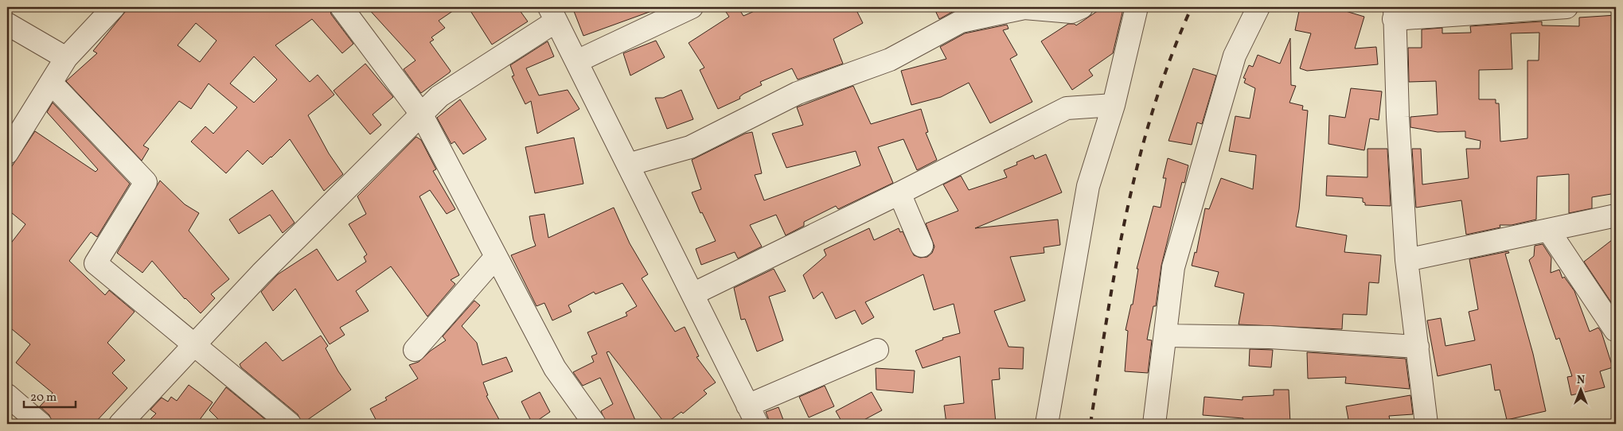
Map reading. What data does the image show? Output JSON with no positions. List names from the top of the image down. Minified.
{"scale_bar":"20 m","north":"top"}
